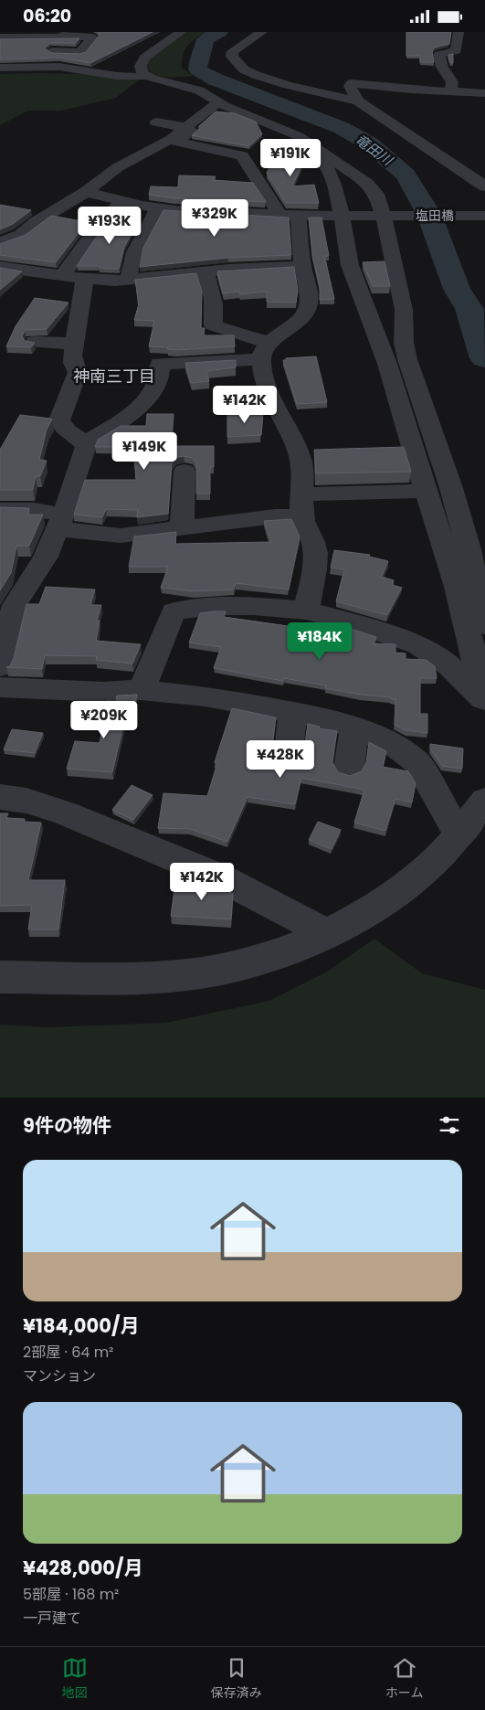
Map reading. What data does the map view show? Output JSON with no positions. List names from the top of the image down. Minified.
{"streets":{"street":["塩田橋"]},"districts":["神南三丁目"],"water":["竜田川"],"page":{"status":"06:20","price":["¥191K","¥329K","¥193K","¥142K","¥149K","¥184K","¥209K","¥428K","¥142K"],"heading":"9件の物件","list":[{"name":"¥184,000/月","note":"2部屋 · 64 m² · マンション"},{"name":"¥428,000/月","note":"5部屋 · 168 m² · 一戸建て"}],"tabs":["地図","保存済み","ホーム"]}}
